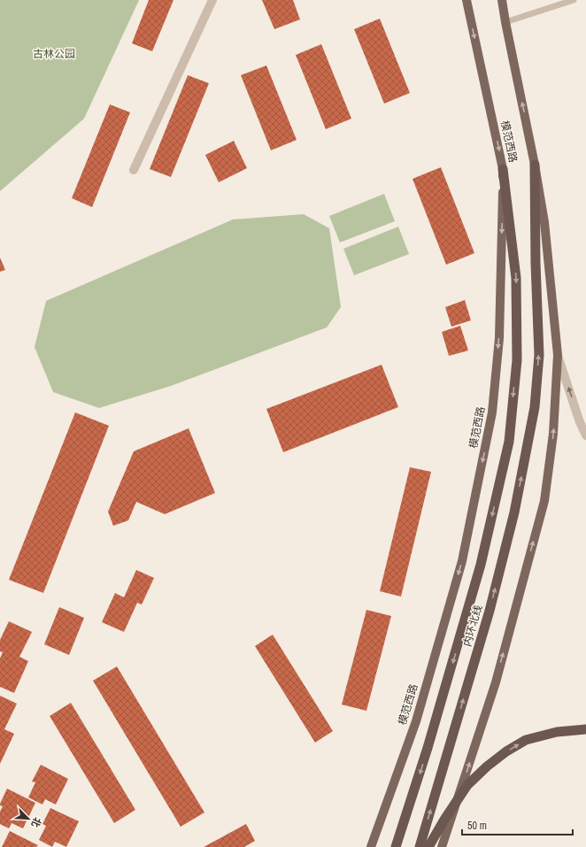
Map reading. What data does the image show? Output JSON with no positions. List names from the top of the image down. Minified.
{"streets":{"highway":["内环北线"],"main road":["模范西路"]},"crossings":[["模范西路","内环北线"]],"parks":["古林公园"],"scale_bar":"50 m","north":"bottom right"}
